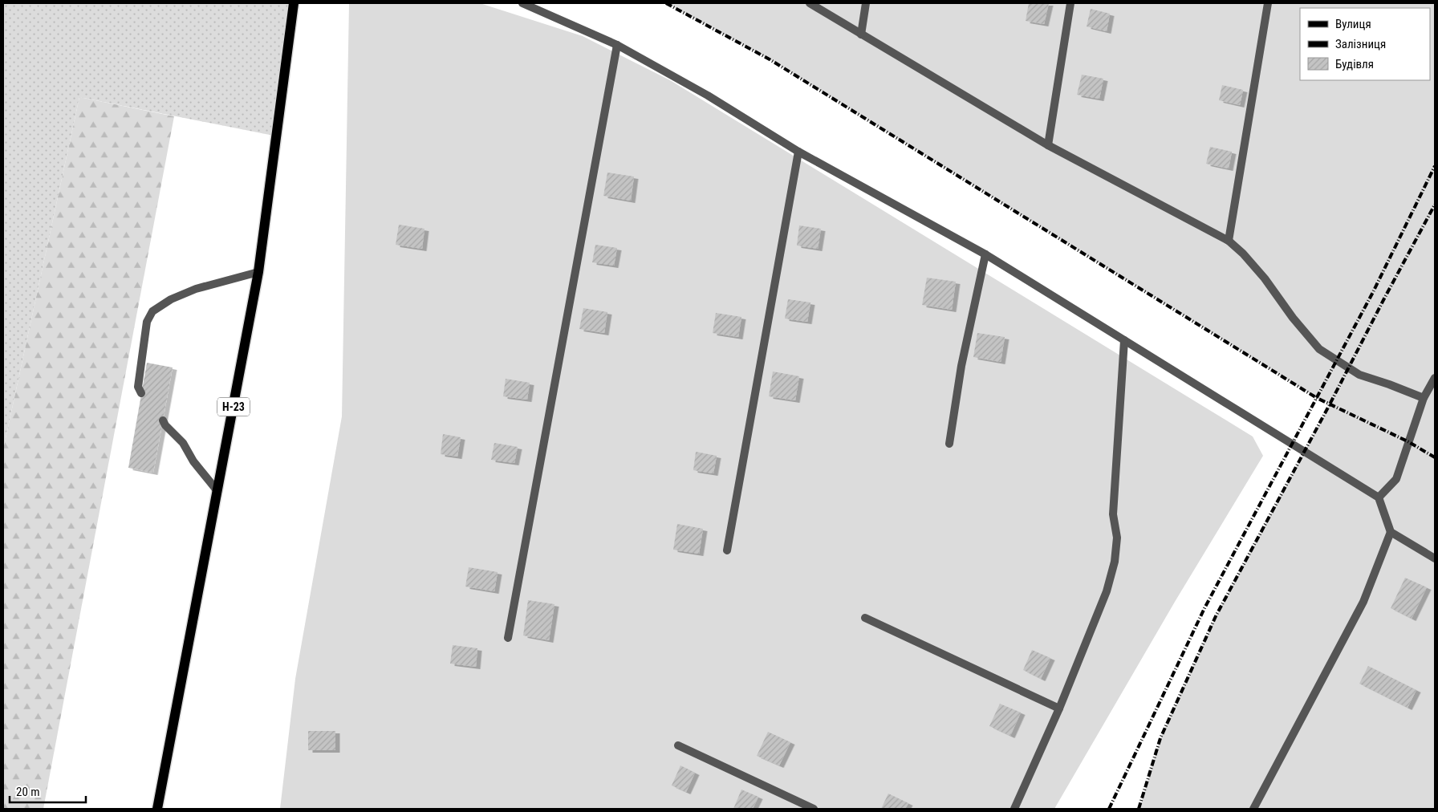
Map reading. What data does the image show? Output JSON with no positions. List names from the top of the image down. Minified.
{"streets":{"main road":["Н-23"]},"legend":["Вулиця","Залізниця","Будівля"],"scale_bar":"20 m"}
